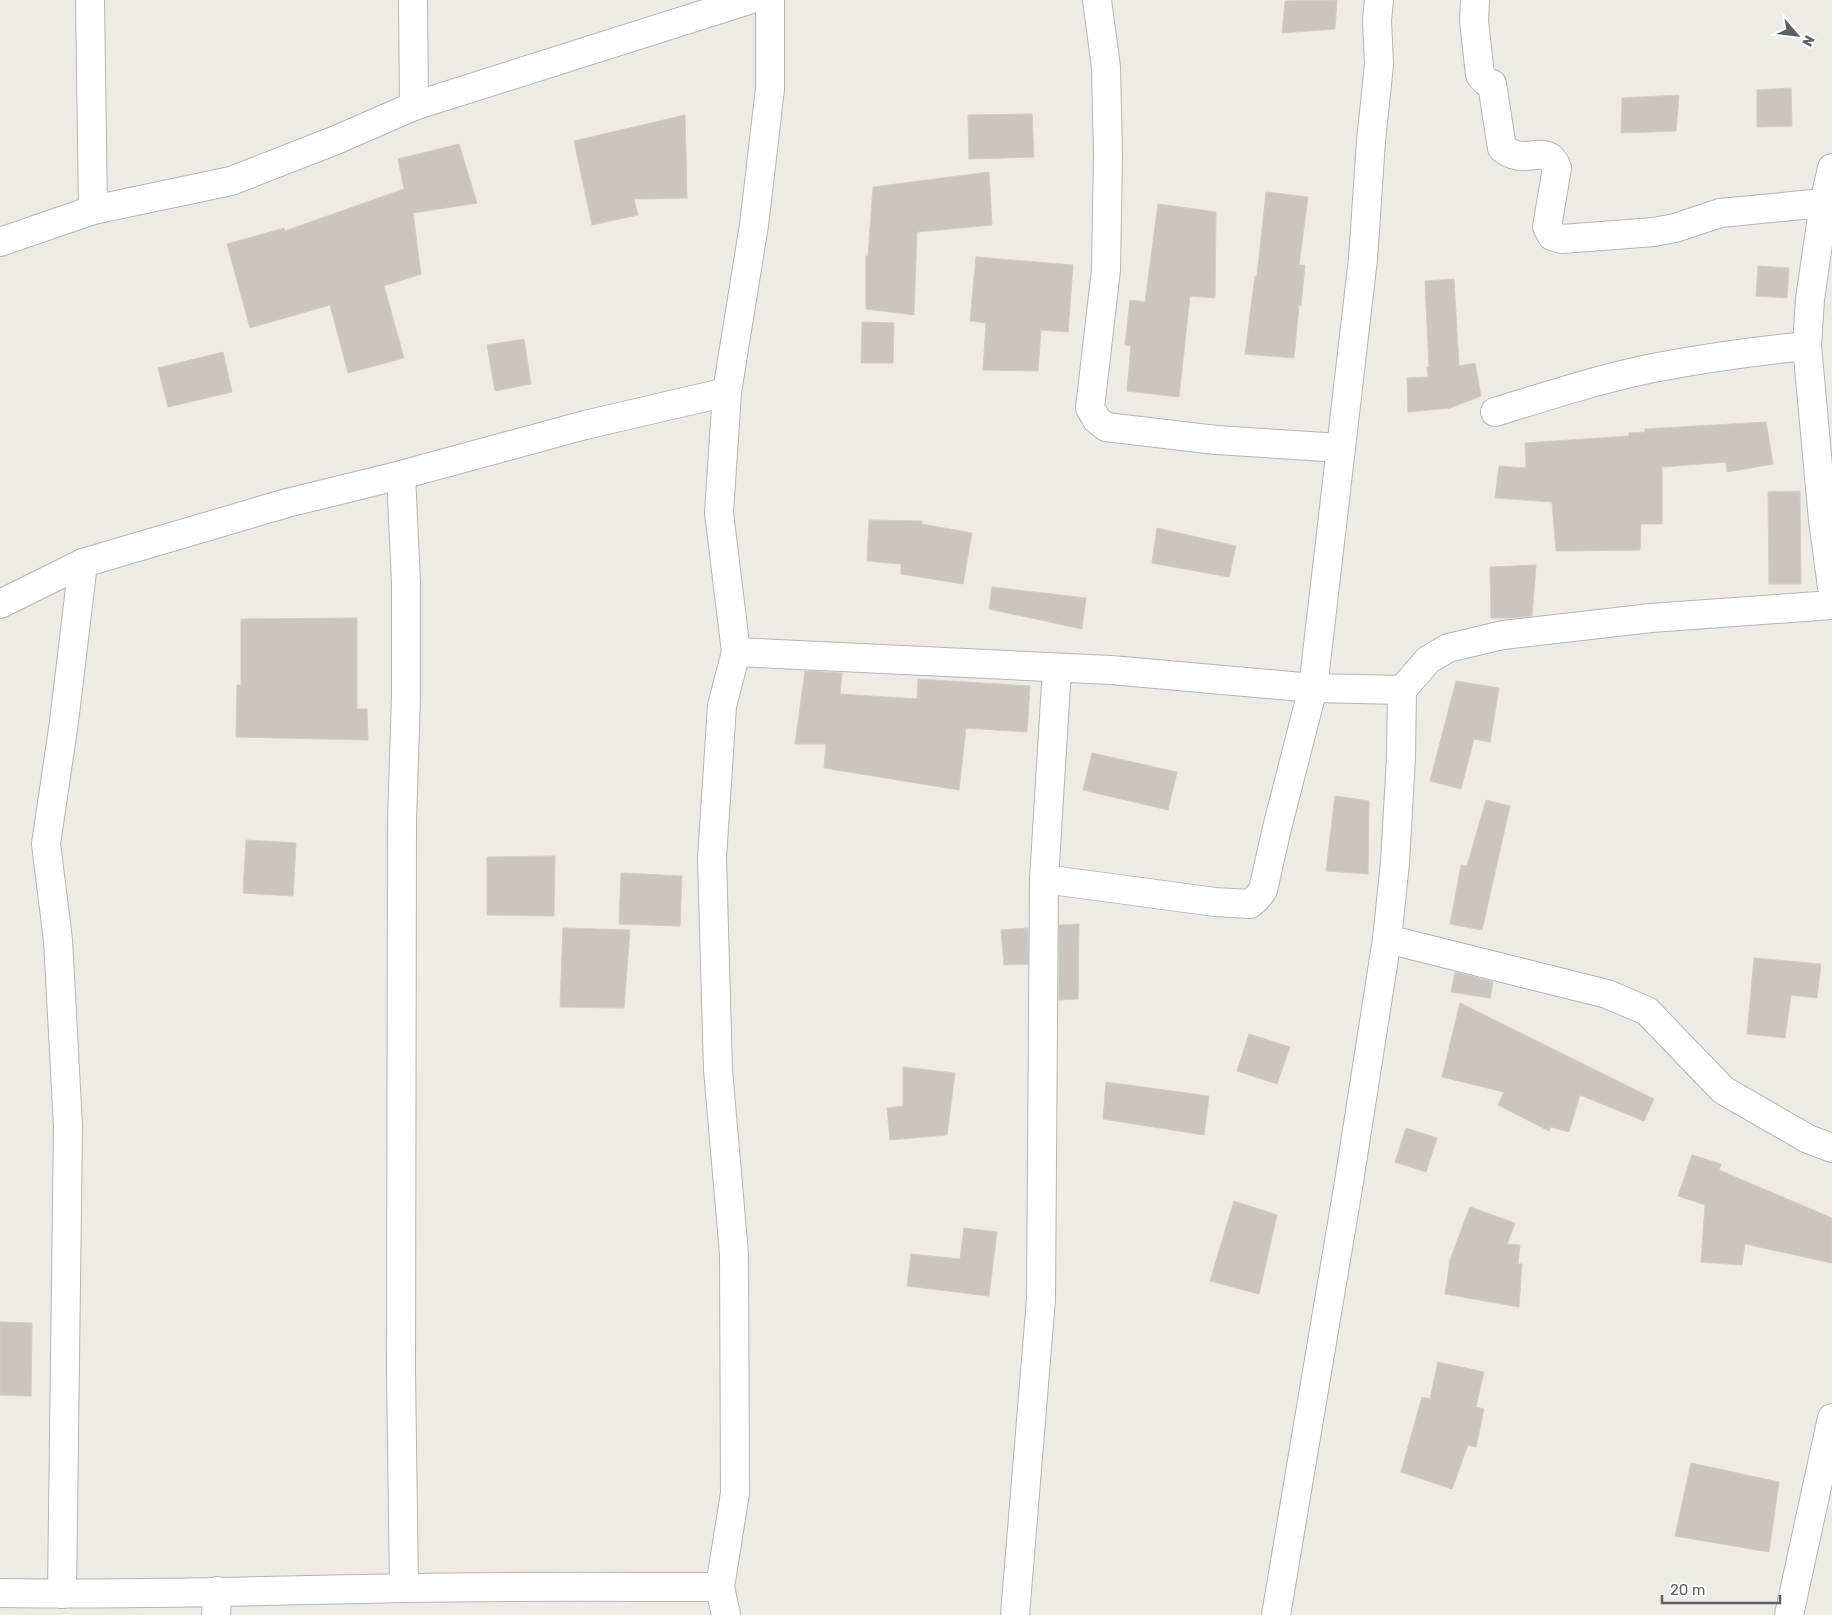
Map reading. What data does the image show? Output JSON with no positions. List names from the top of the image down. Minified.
{"scale_bar":"20 m","north":"bottom right"}
